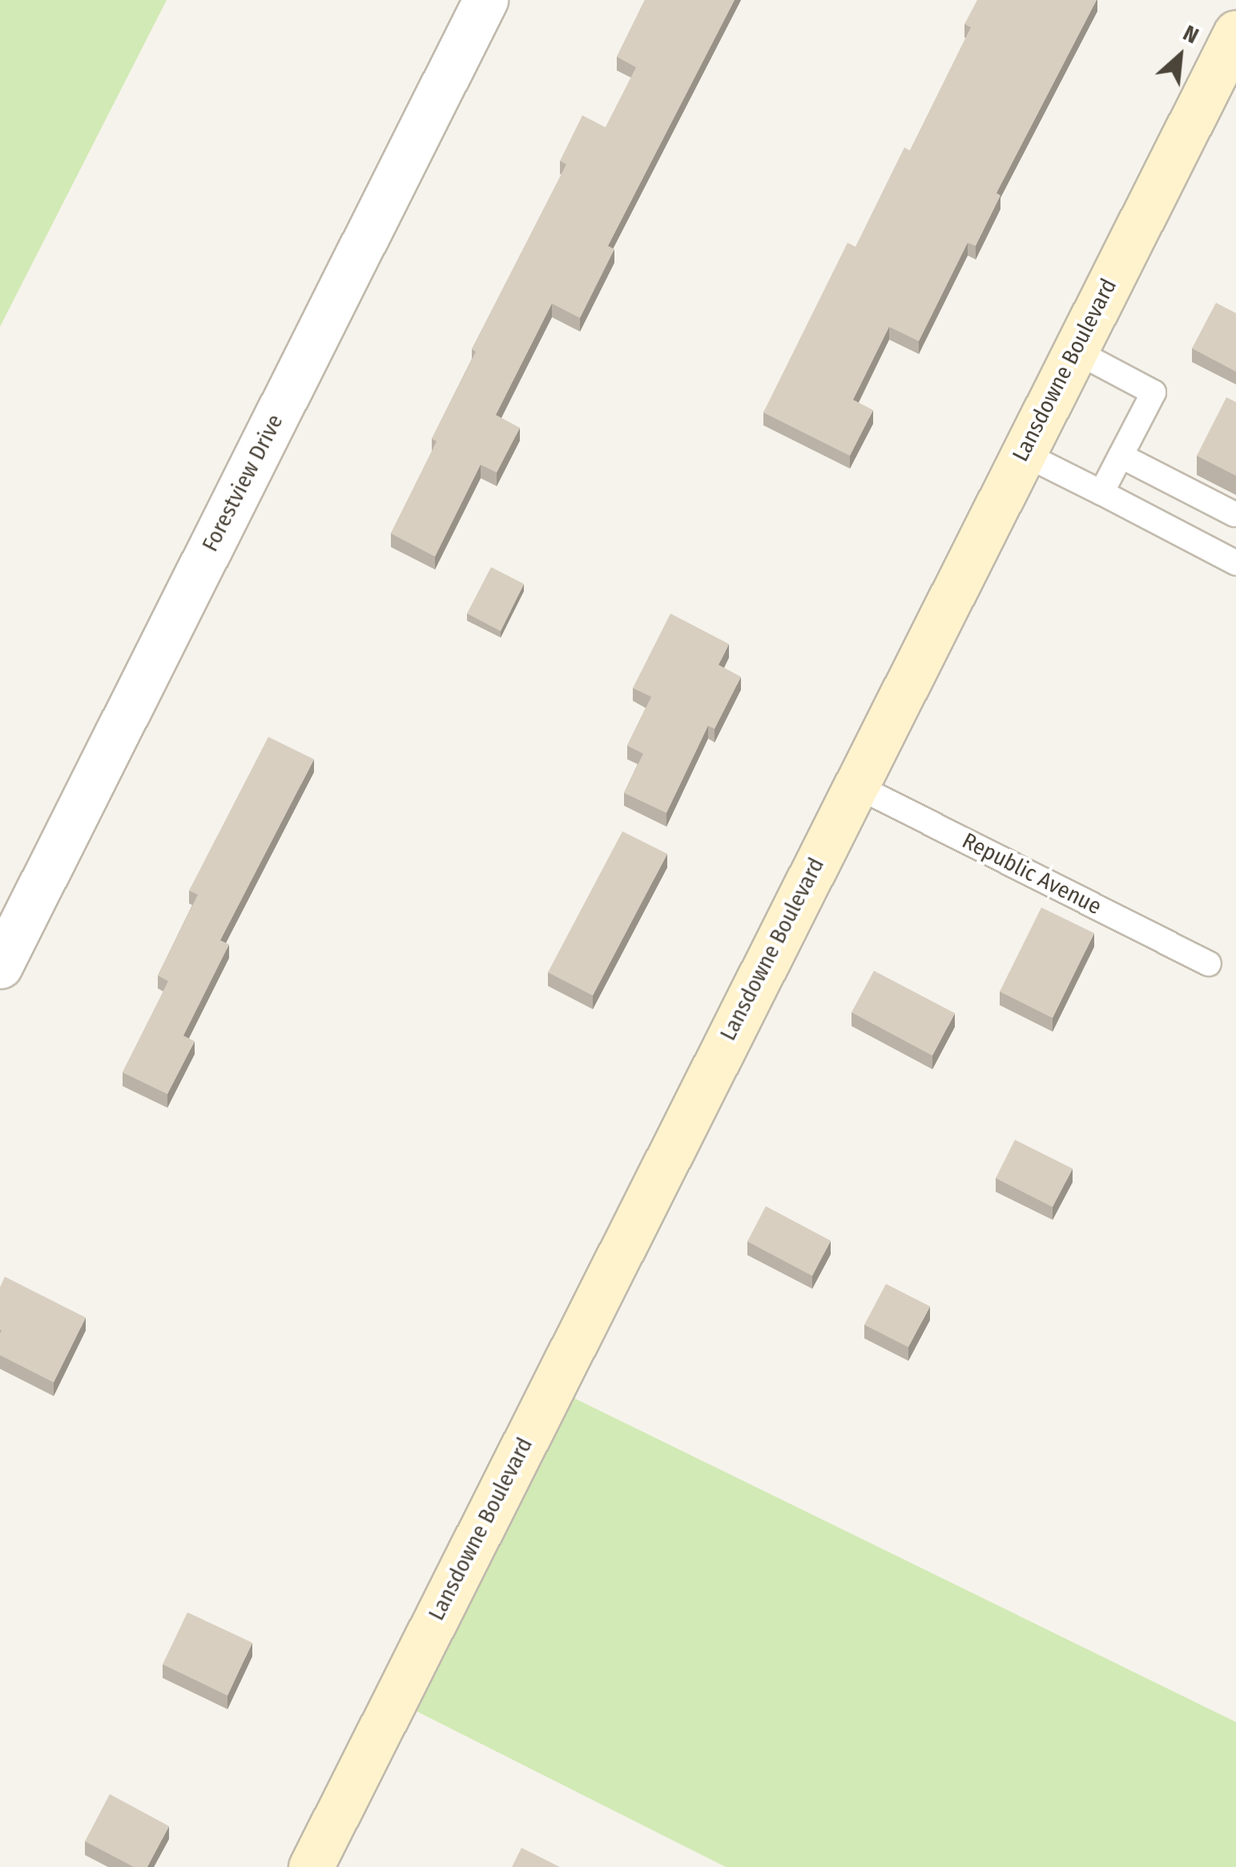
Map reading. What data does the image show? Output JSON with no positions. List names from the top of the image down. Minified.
{"streets":{"street":["Lansdowne Boulevard","Forestview Drive"],"lane":["Republic Avenue"]},"crossings":[["Lansdowne Boulevard","Republic Avenue"]],"north":"top right"}
